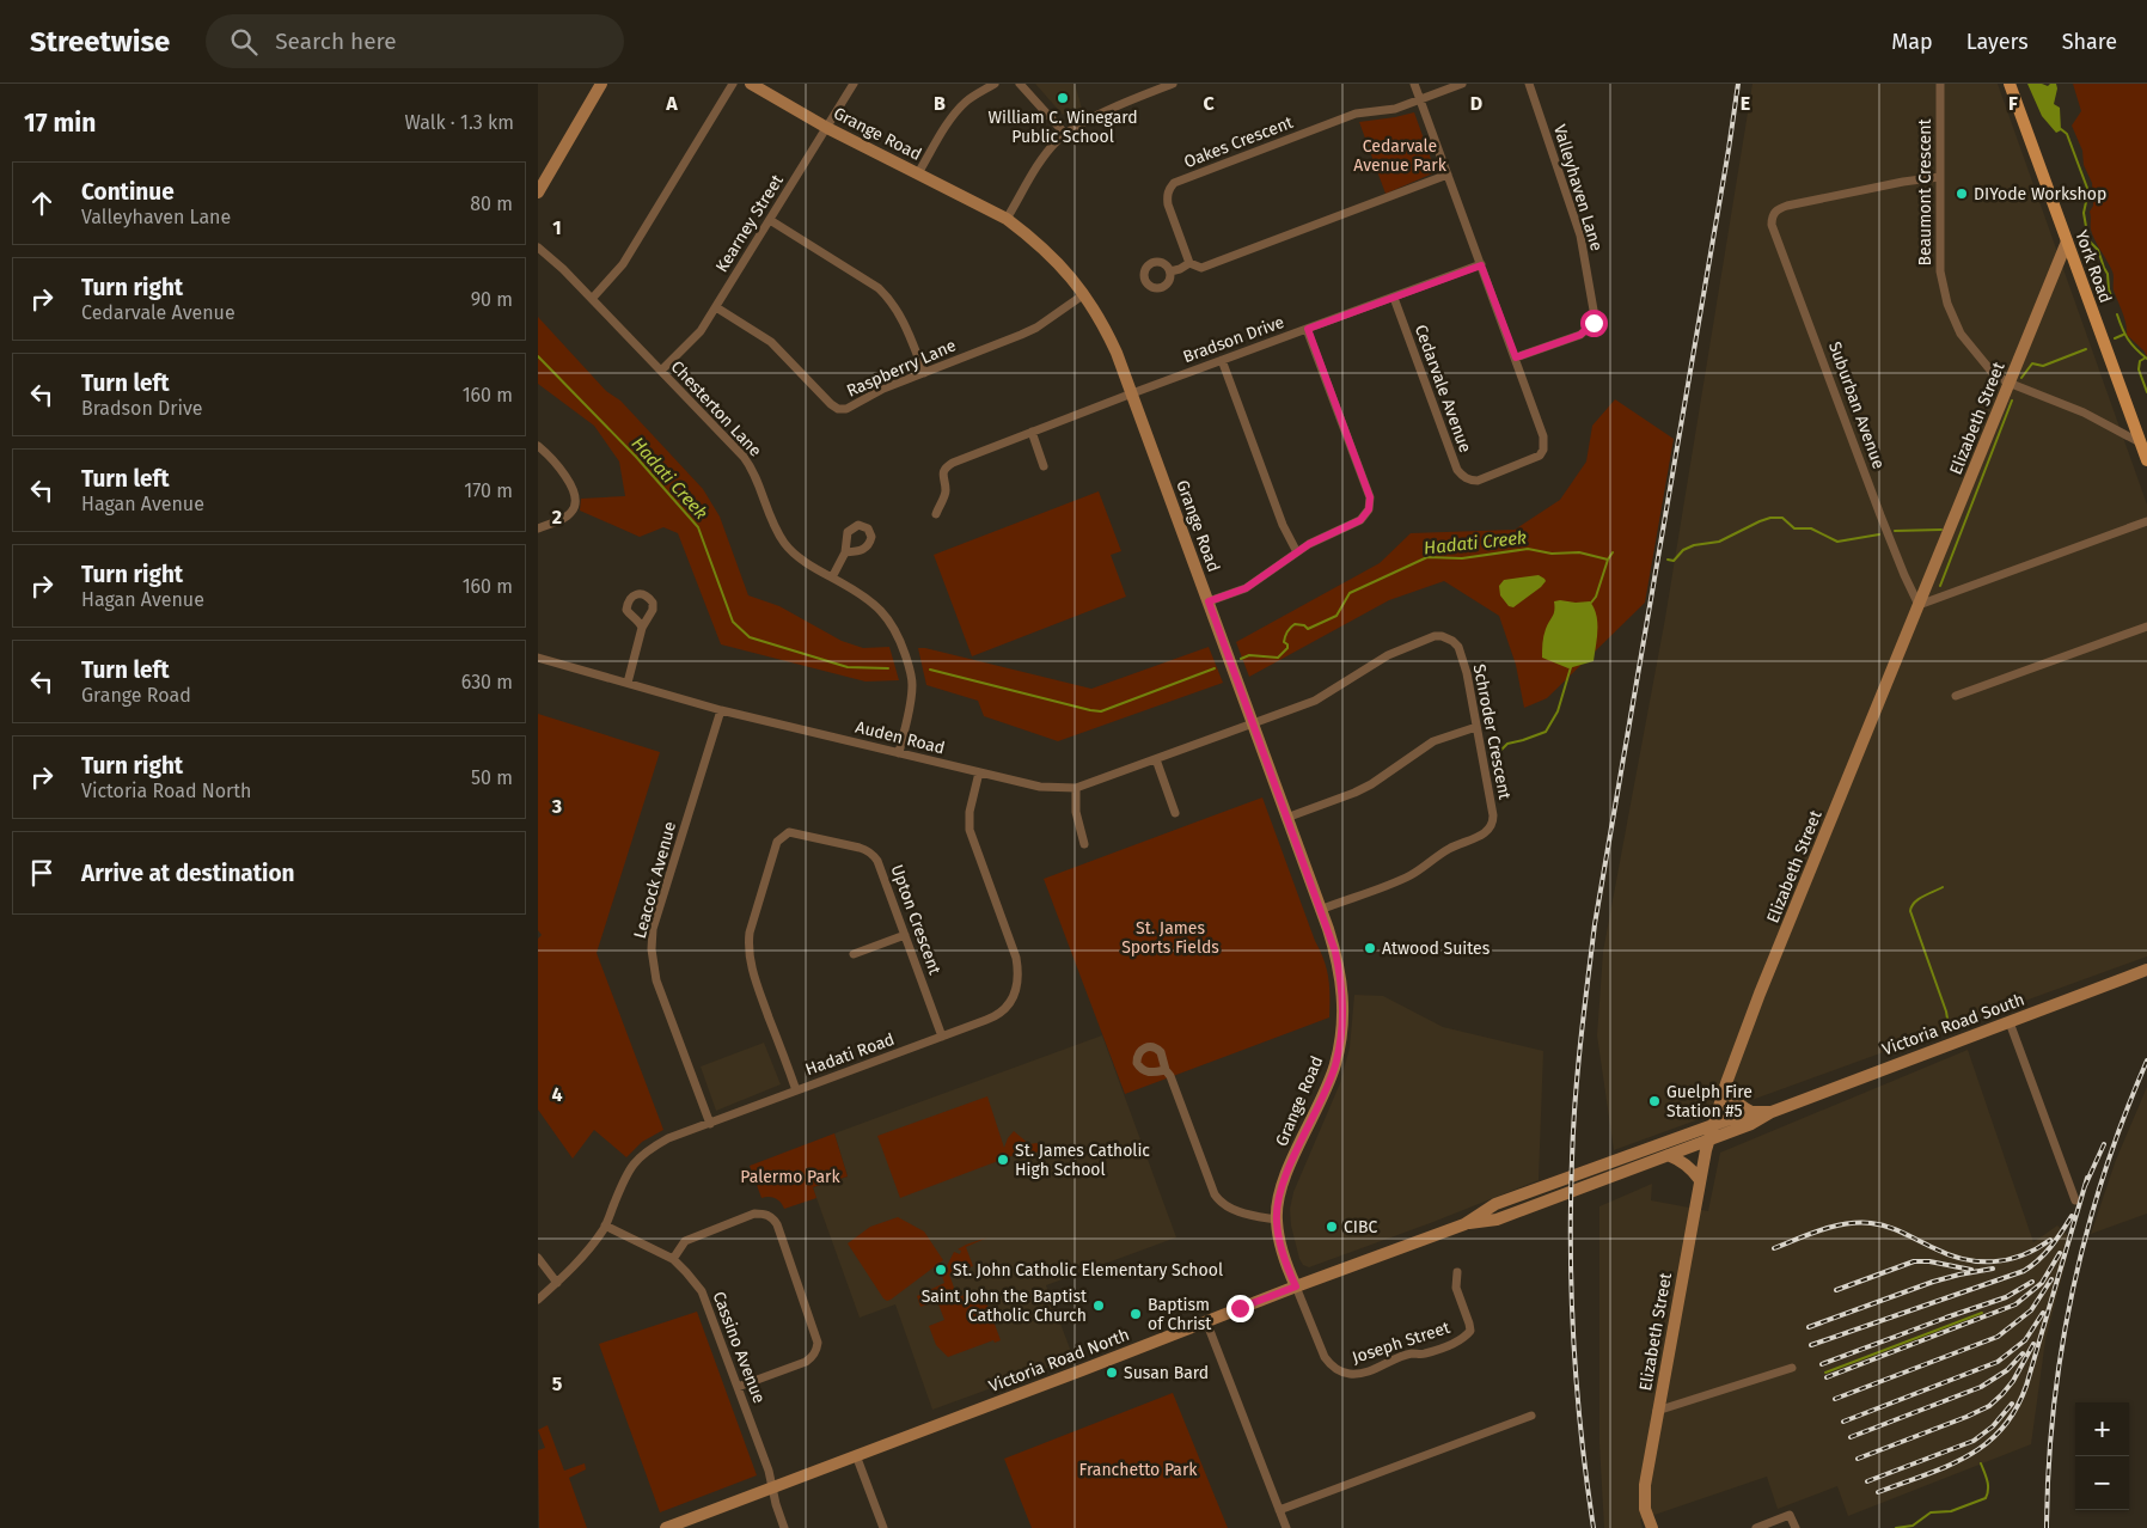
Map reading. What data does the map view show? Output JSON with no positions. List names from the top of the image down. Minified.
{"streets":{"main road":["Grange Road","York Road","Elizabeth Street","Victoria Road South","Victoria Road North"],"street":["Oakes Crescent","Valleyhaven Lane","Beaumont Crescent","Kearney Street","Bradson Drive","Raspberry Lane","Cedarvale Avenue","Suburban Avenue","Chesterton Lane","Schroder Crescent","Auden Road","Leacock Avenue","Upton Crescent","Hadati Road","Joseph Street","Cassino Avenue"]},"crossings":[["Grange Road","Kearney Street"],["Grange Road","Bradson Drive"],["Grange Road","Raspberry Lane"],["Grange Road","Schroder Crescent"],["Grange Road","Auden Road"],["Grange Road","Joseph Street"],["Grange Road","Victoria Road North"],["Oakes Crescent","Cedarvale Avenue"],["Valleyhaven Lane","Cedarvale Avenue"],["Beaumont Crescent","York Road"],["Beaumont Crescent","Suburban Avenue"],["Beaumont Crescent","Elizabeth Street"],["Kearney Street","Raspberry Lane"],["Kearney Street","Chesterton Lane"],["York Road","Elizabeth Street"],["Bradson Drive","Cedarvale Avenue"],["Suburban Avenue","Elizabeth Street"],["Chesterton Lane","Auden Road"],["Elizabeth Street","Victoria Road South"],["Schroder Crescent","Auden Road"],["Auden Road","Leacock Avenue"],["Auden Road","Hadati Road"],["Leacock Avenue","Hadati Road"],["Upton Crescent","Hadati Road"],["Victoria Road South","Victoria Road North"],["Hadati Road","Cassino Avenue"],["Joseph Street","Victoria Road North"],["Cassino Avenue","Victoria Road North"]],"water":["Hadati Creek"],"parks":["Cedarvale Avenue Park","St. James Sports Fields","Palermo Park","Franchetto Park"],"places":["William C. Winegard Public School","DIYode Workshop","Atwood Suites","Guelph Fire Station #5","St. James Catholic High School","CIBC","St. John Catholic Elementary School","Saint John the Baptist Catholic Church","Baptism of Christ","Susan Bard"],"page":{"header":"Streetwise","search":"Search here","nav":["Map","Layers","Share"],"heading":["17 min","Walk · 1.3 km"],"list":[["Continue","Valleyhaven Lane","80 m"],["Turn right","Cedarvale Avenue","90 m"],["Turn left","Bradson Drive","160 m"],["Turn left","Hagan Avenue","170 m"],["Turn right","Hagan Avenue","160 m"],["Turn left","Grange Road","630 m"],["Turn right","Victoria Road North","50 m"],"Arrive at destination"],"map_buttons":["+","−"]},"grid":{"columns":["A","B","C","D","E","F"],"rows":["1","2","3","4","5"]}}
